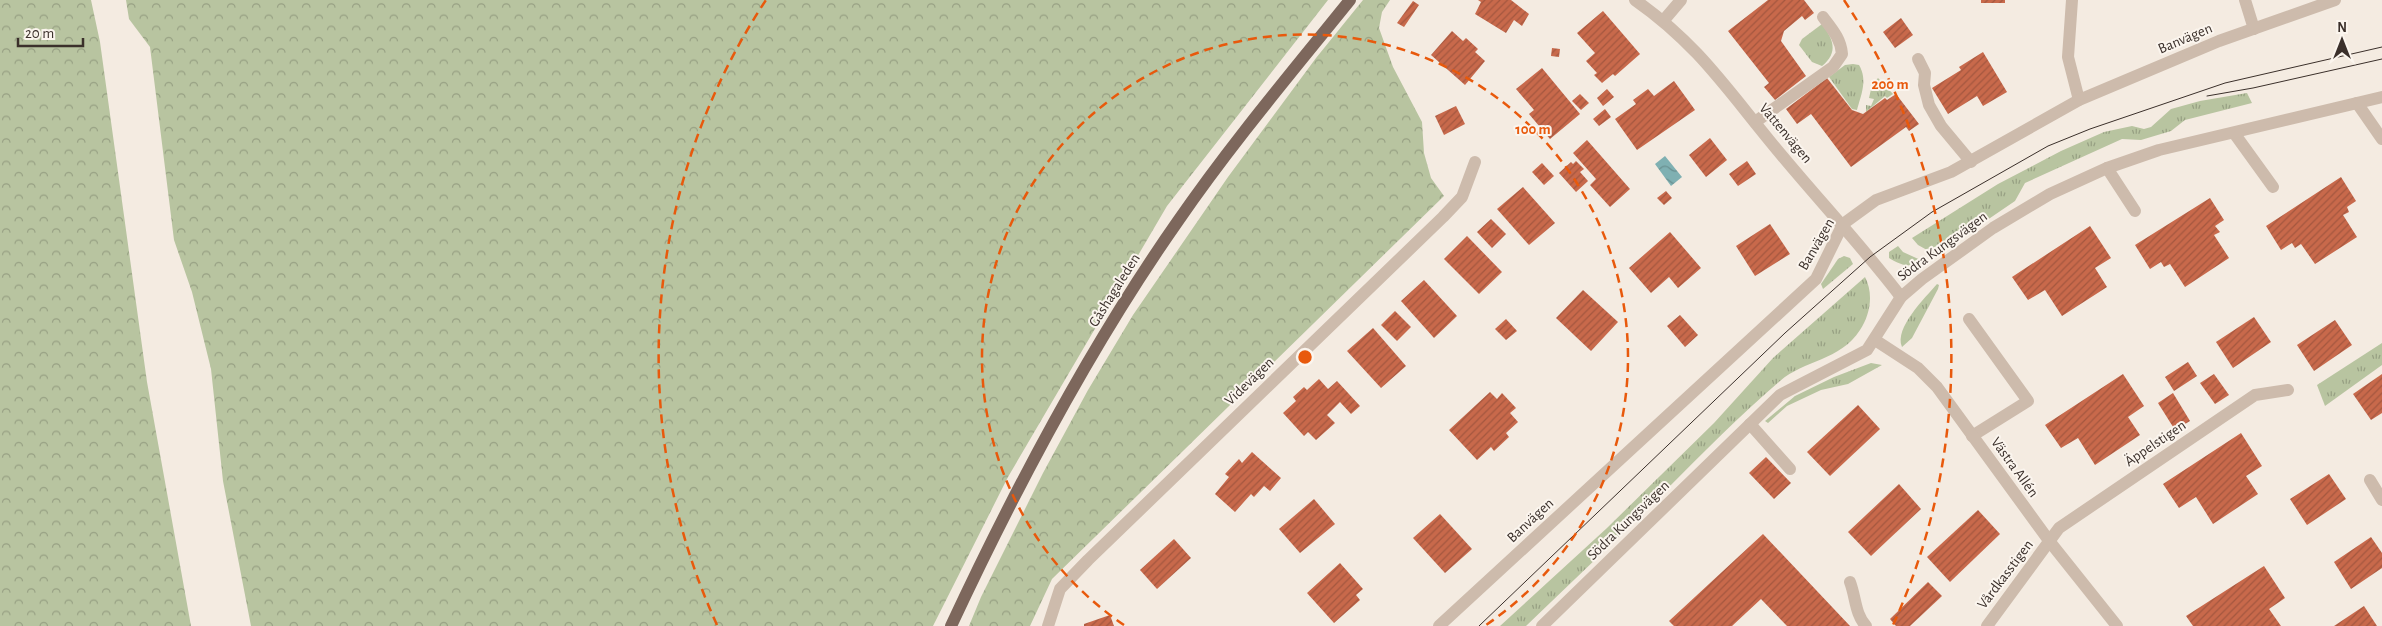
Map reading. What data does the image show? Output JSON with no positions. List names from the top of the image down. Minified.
{"streets":{"main road":["Gåshagaleden"],"street":["Banvägen","Vattenvägen","Södra Kungsvägen","Videvägen","Äppelstigen","Västra Allén","Vårdkasstigen"]},"crossings":[["Banvägen","Vattenvägen"],["Vattenvägen","Södra Kungsvägen"],["Södra Kungsvägen","Västra Allén"],["Äppelstigen","Västra Allén"],["Äppelstigen","Vårdkasstigen"],["Västra Allén","Vårdkasstigen"]],"scale_bar":"20 m","north":"top","rings":["200 m","100 m"]}
